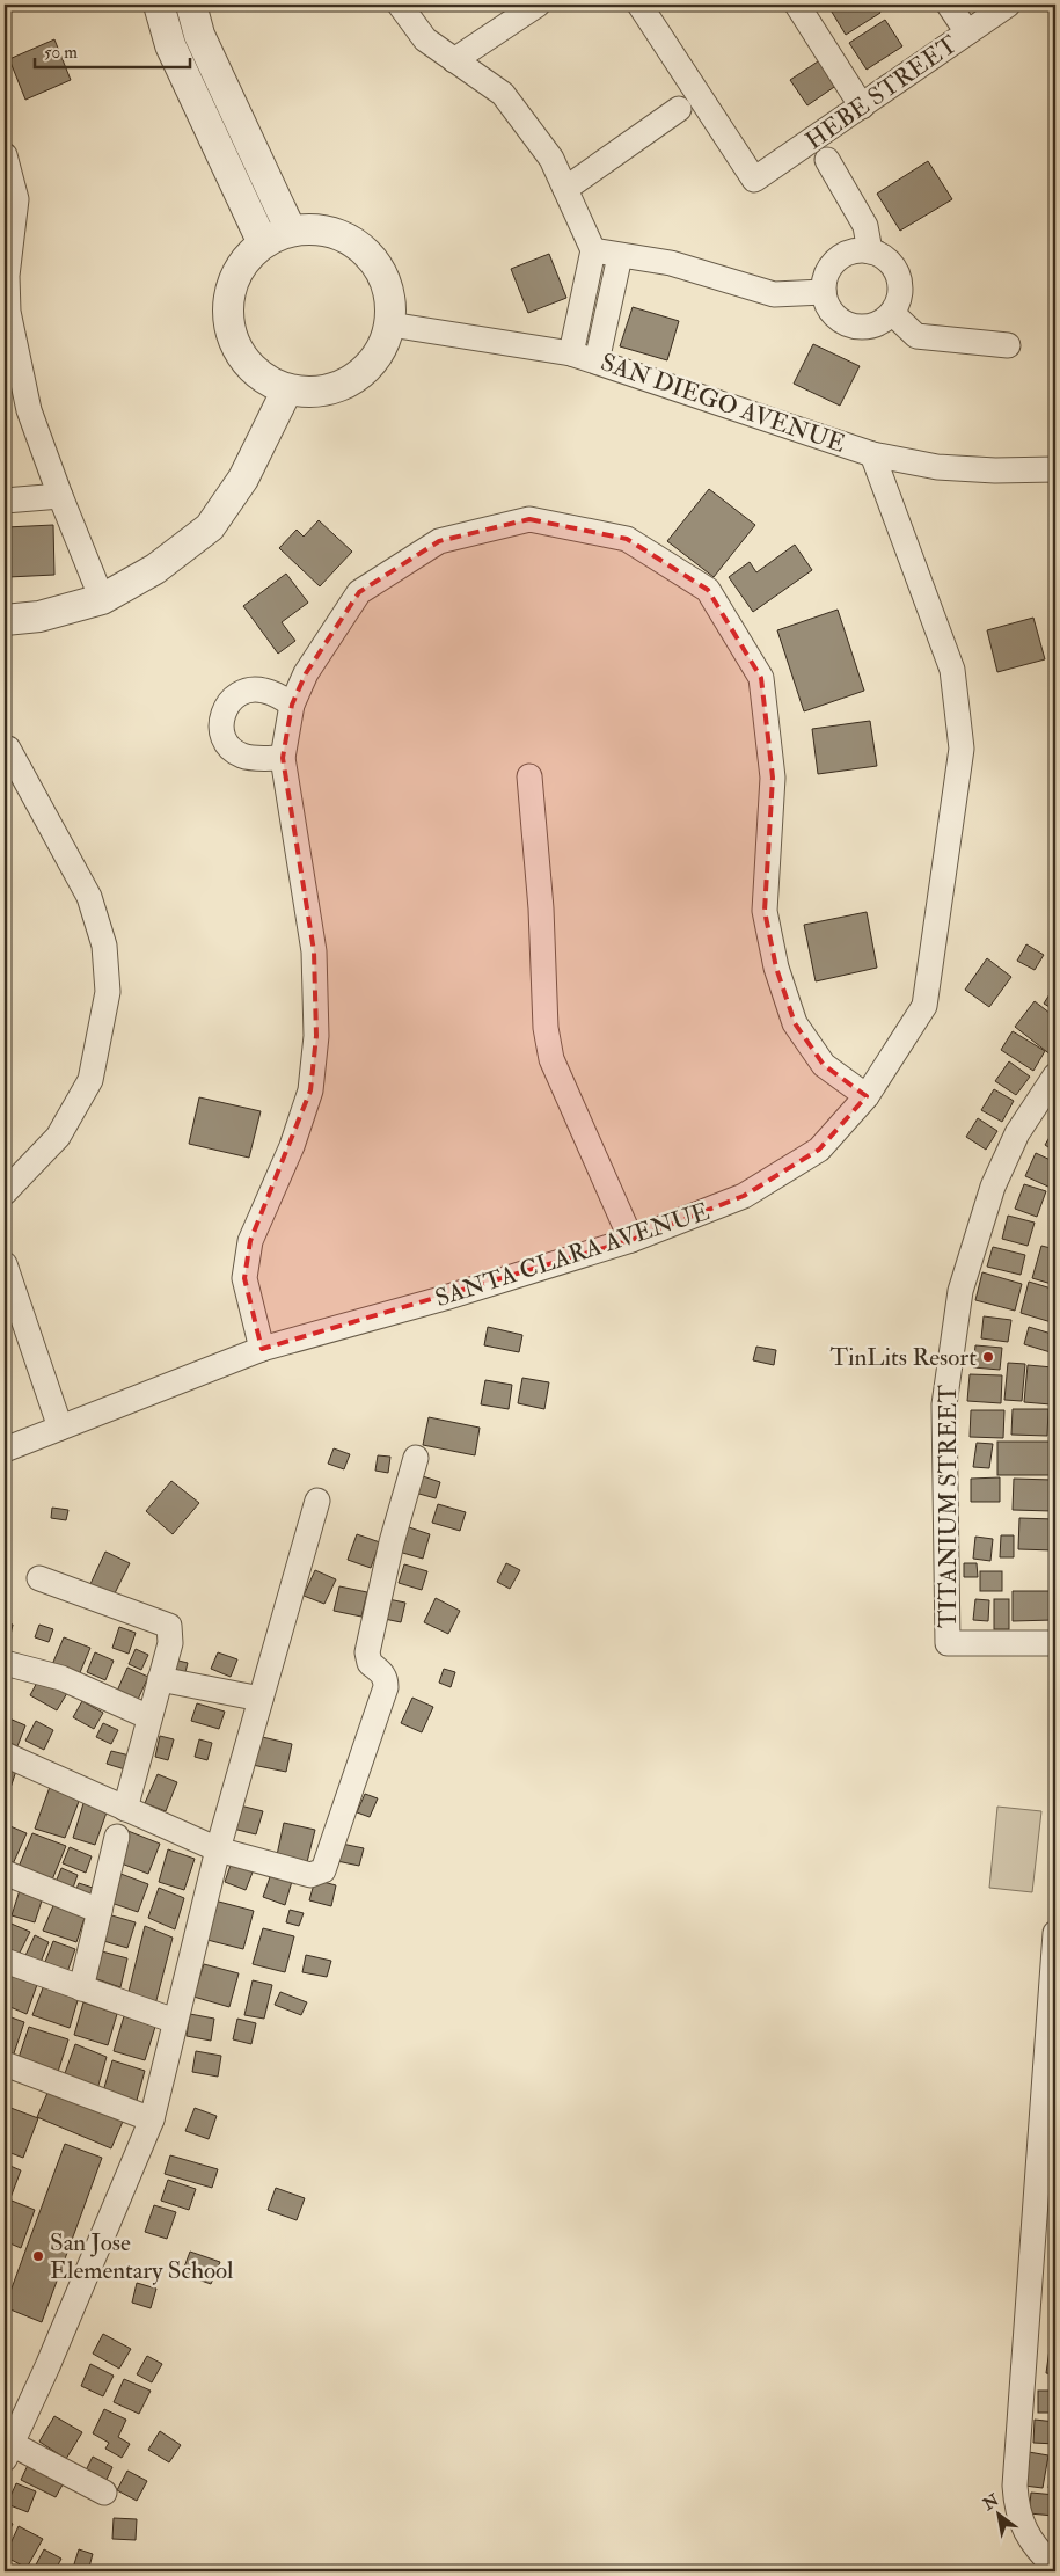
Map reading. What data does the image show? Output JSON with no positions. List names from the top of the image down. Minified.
{"streets":{"street":["HEBE STREET","SAN DIEGO AVENUE","SANTA CLARA AVENUE","TITANIUM STREET"]},"crossings":[["SAN DIEGO AVENUE","SANTA CLARA AVENUE"]],"places":["TinLits Resort","San Jose Elementary School"],"scale_bar":"50 m","north":"top left"}
